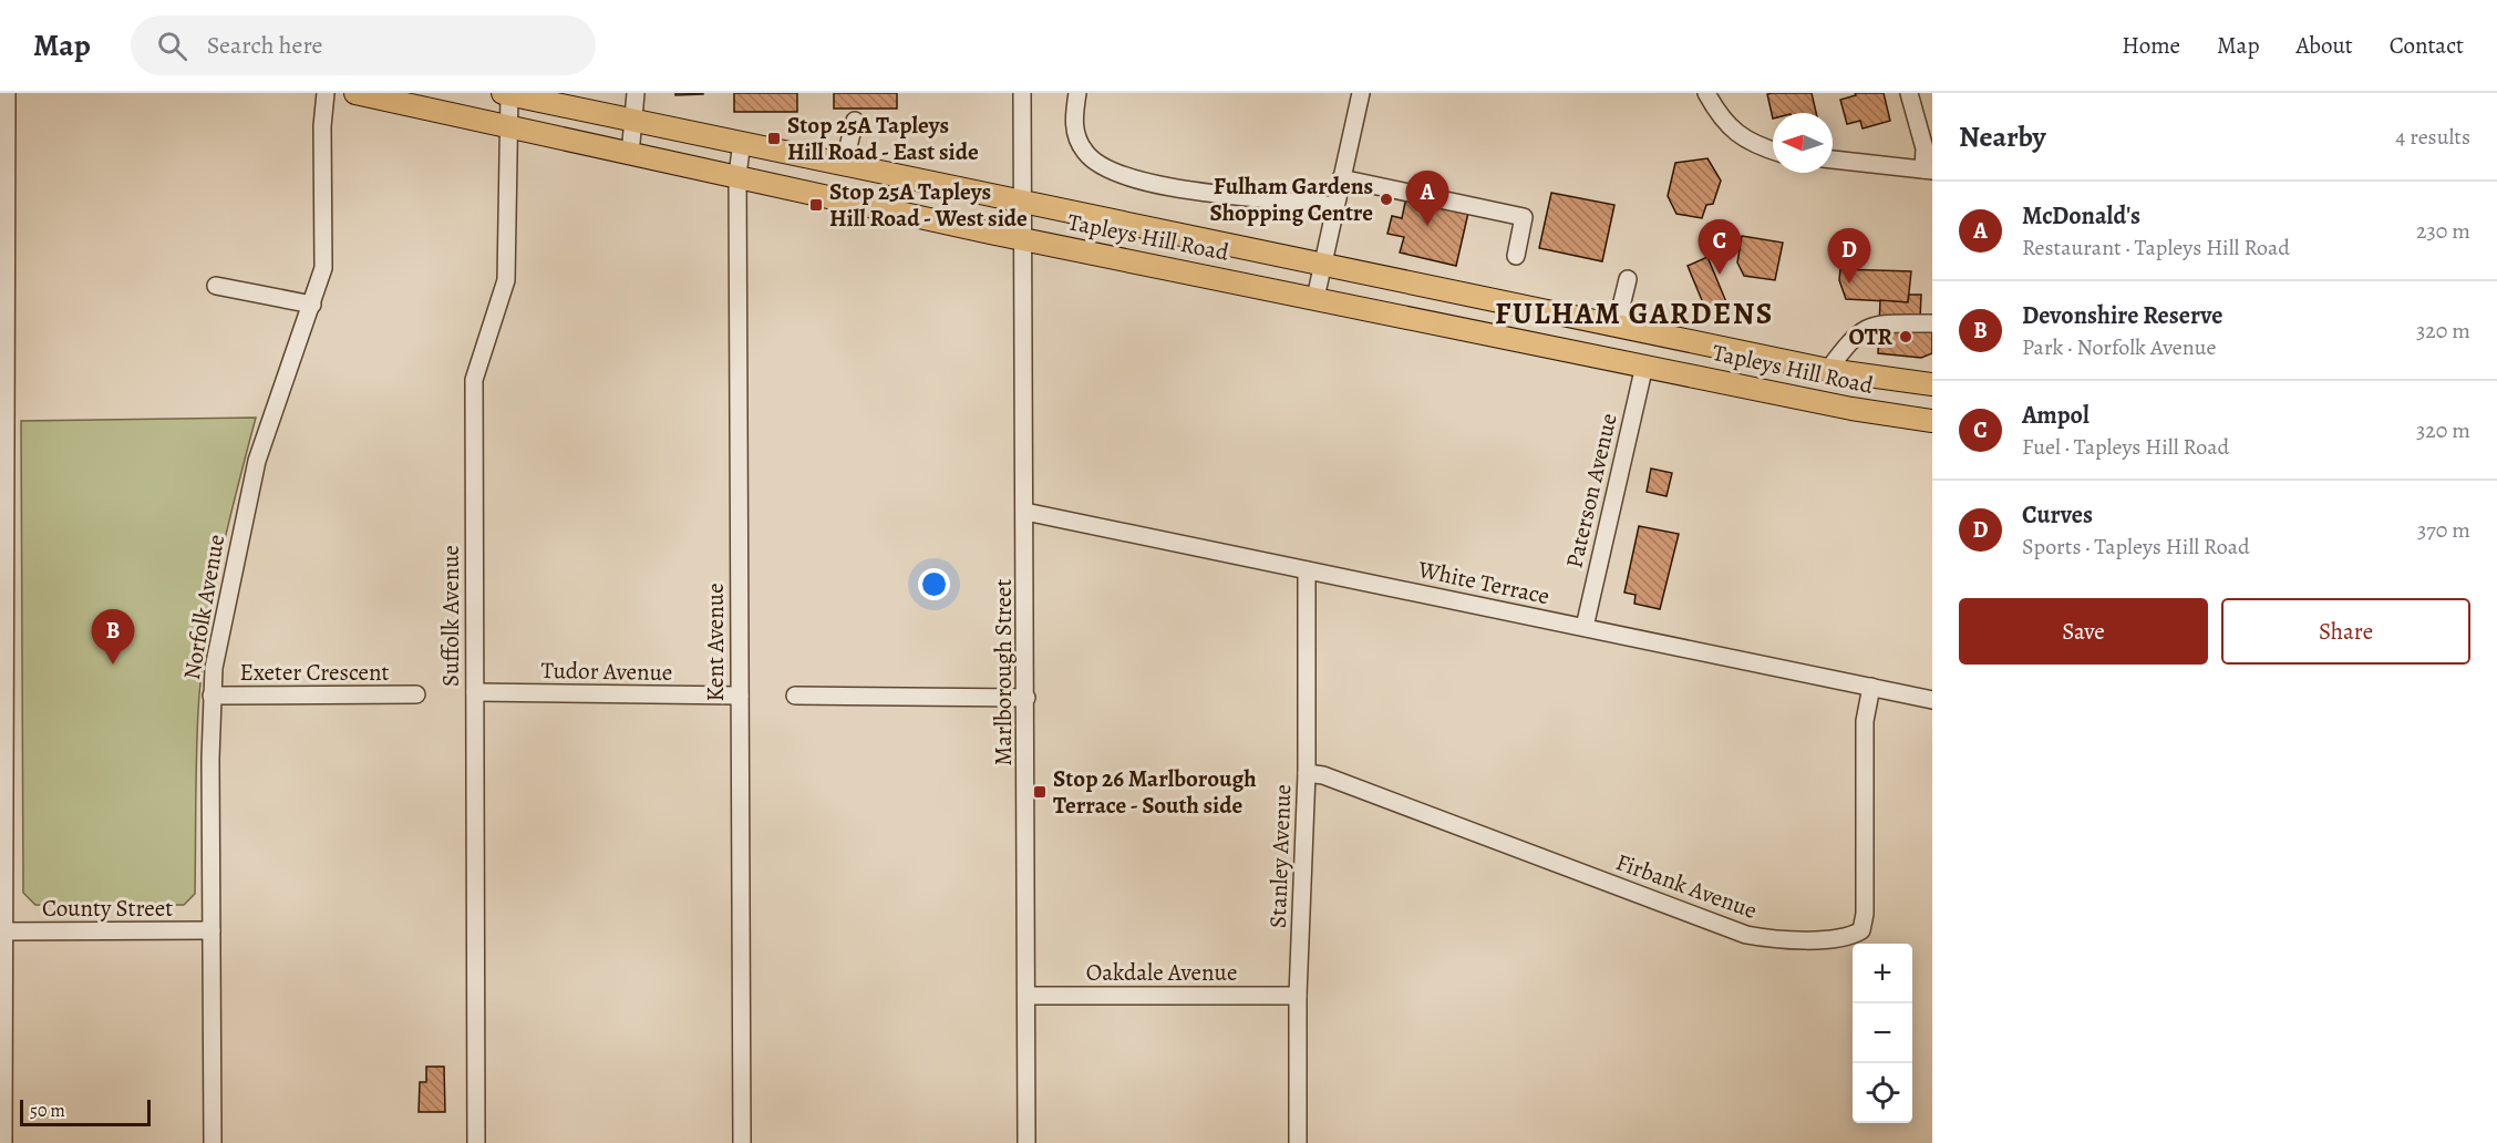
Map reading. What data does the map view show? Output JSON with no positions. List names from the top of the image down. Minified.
{"streets":{"main road":["Tapleys Hill Road"],"street":["Paterson Avenue","White Terrace","Norfolk Avenue","Suffolk Avenue","Kent Avenue","Tudor Avenue","Exeter Crescent","Marlborough Street","Stanley Avenue","Firbank Avenue","County Street","Oakdale Avenue"]},"crossings":[["Tapleys Hill Road","Paterson Avenue"],["Tapleys Hill Road","Suffolk Avenue"],["Tapleys Hill Road","Kent Avenue"],["Tapleys Hill Road","Marlborough Street"],["Paterson Avenue","White Terrace"],["White Terrace","Marlborough Street"],["White Terrace","Stanley Avenue"],["White Terrace","Firbank Avenue"],["Norfolk Avenue","Exeter Crescent"],["Norfolk Avenue","County Street"],["Suffolk Avenue","Tudor Avenue"],["Kent Avenue","Tudor Avenue"],["Marlborough Street","Oakdale Avenue"],["Stanley Avenue","Firbank Avenue"],["Stanley Avenue","Oakdale Avenue"]],"districts":["FULHAM GARDENS"],"places":{"transit":["Stop 25A Tapleys Hill Road - East side","Stop 25A Tapleys Hill Road - West side","Stop 26 Marlborough Terrace - South side"],"other":["Fulham Gardens Shopping Centre","OTR"]},"scale_bar":"50 m","north":"left","page":{"header":"Map","search":"Search here","nav":["Home","Map","About","Contact"],"heading":["Nearby","4 results"],"pins":["A","C","D","B"],"list":[{"mark":"A","name":"McDonald's","note":"Restaurant · Tapleys Hill Road","value":"230 m"},{"mark":"B","name":"Devonshire Reserve","note":"Park · Norfolk Avenue","value":"320 m"},{"mark":"C","name":"Ampol","note":"Fuel · Tapleys Hill Road","value":"320 m"},{"mark":"D","name":"Curves","note":"Sports · Tapleys Hill Road","value":"370 m"}],"buttons":["Save","Share"],"map_buttons":["+","−"],"scale":"50 m"}}
